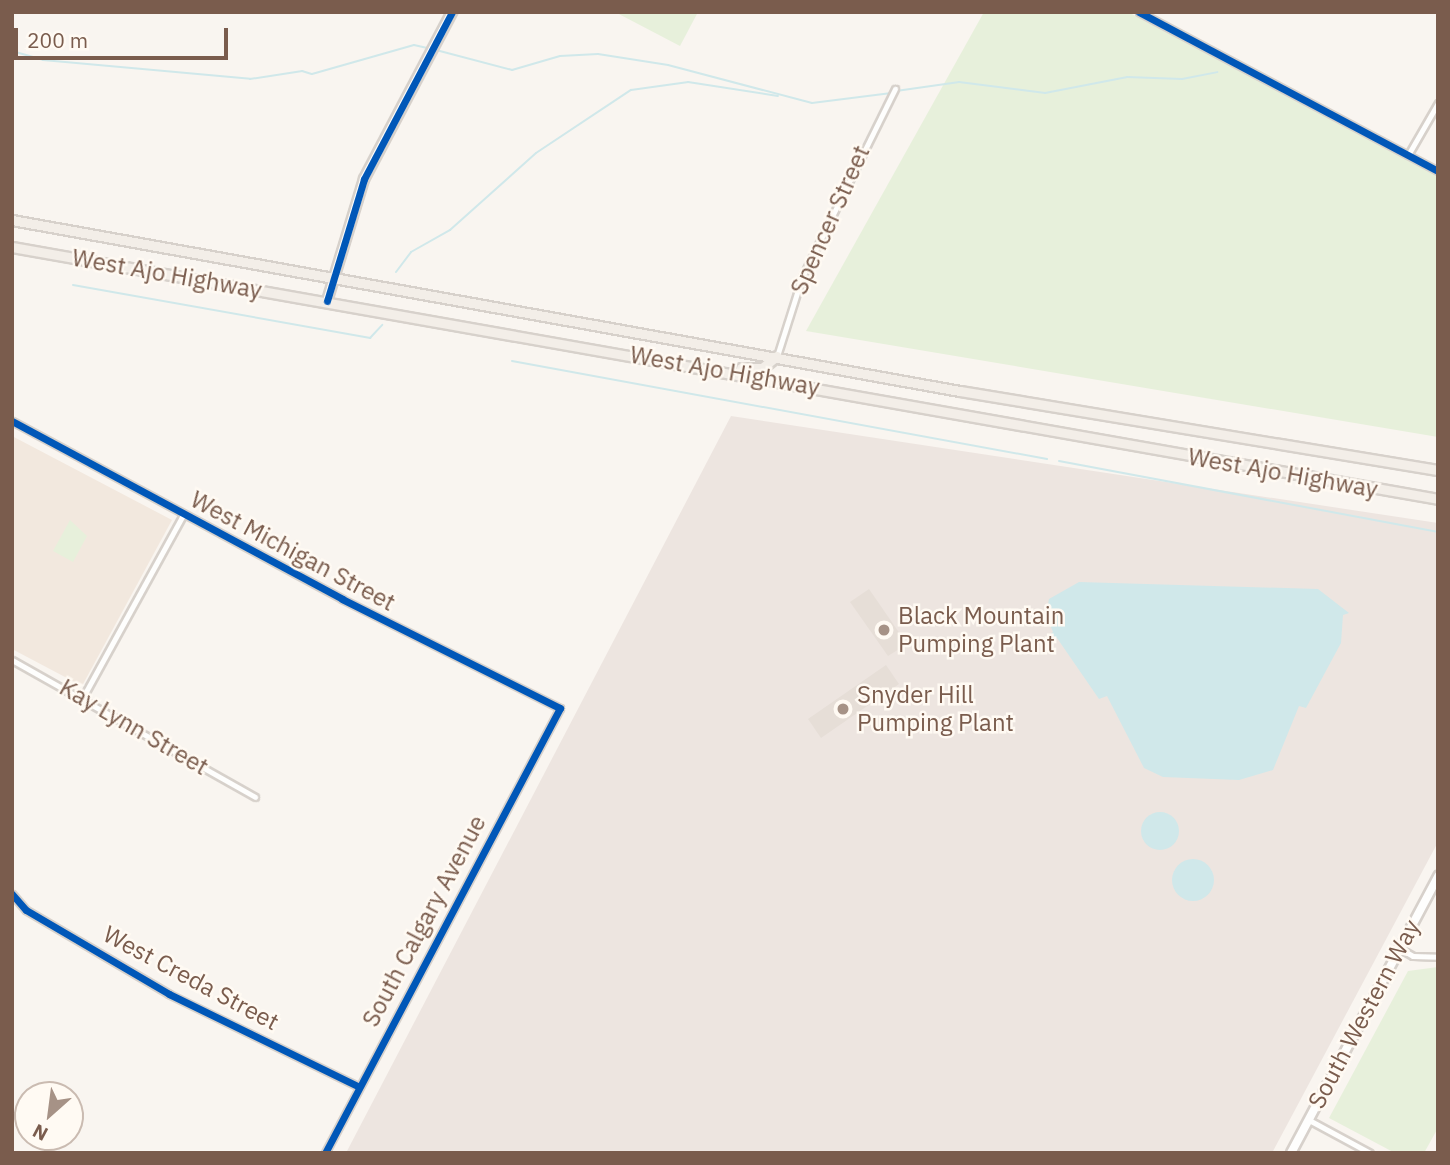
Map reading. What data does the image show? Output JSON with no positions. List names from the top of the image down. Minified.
{"streets":{"main road":["West Ajo Highway"],"street":["Spencer Street","West Michigan Street","Kay Lynn Street","South Calgary Avenue","West Creda Street","South Western Way"]},"crossings":[["Spencer Street","West Ajo Highway"],["West Michigan Street","South Calgary Avenue"],["South Calgary Avenue","West Creda Street"]],"places":["Black Mountain Pumping Plant","Snyder Hill Pumping Plant"],"scale_bar":"200 m","north":"bottom left"}
